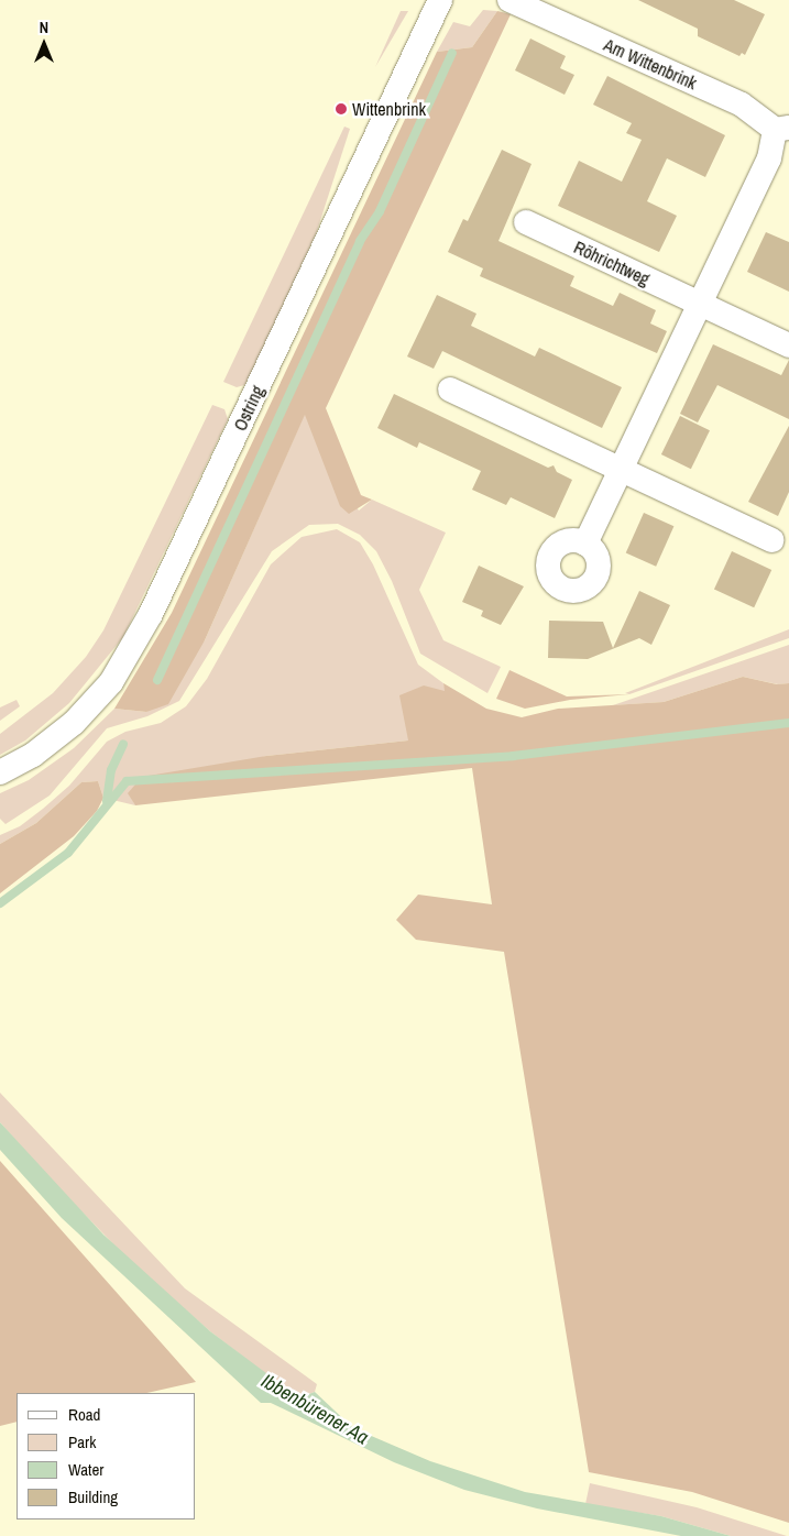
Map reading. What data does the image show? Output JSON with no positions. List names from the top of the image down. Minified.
{"streets":{"street":["Am Wittenbrink","Röhrichtweg","Ostring"]},"water":["Ibbenbürener Aa"],"places":["Wittenbrink"],"legend":["Road","Park","Water","Building"],"north":"top"}
